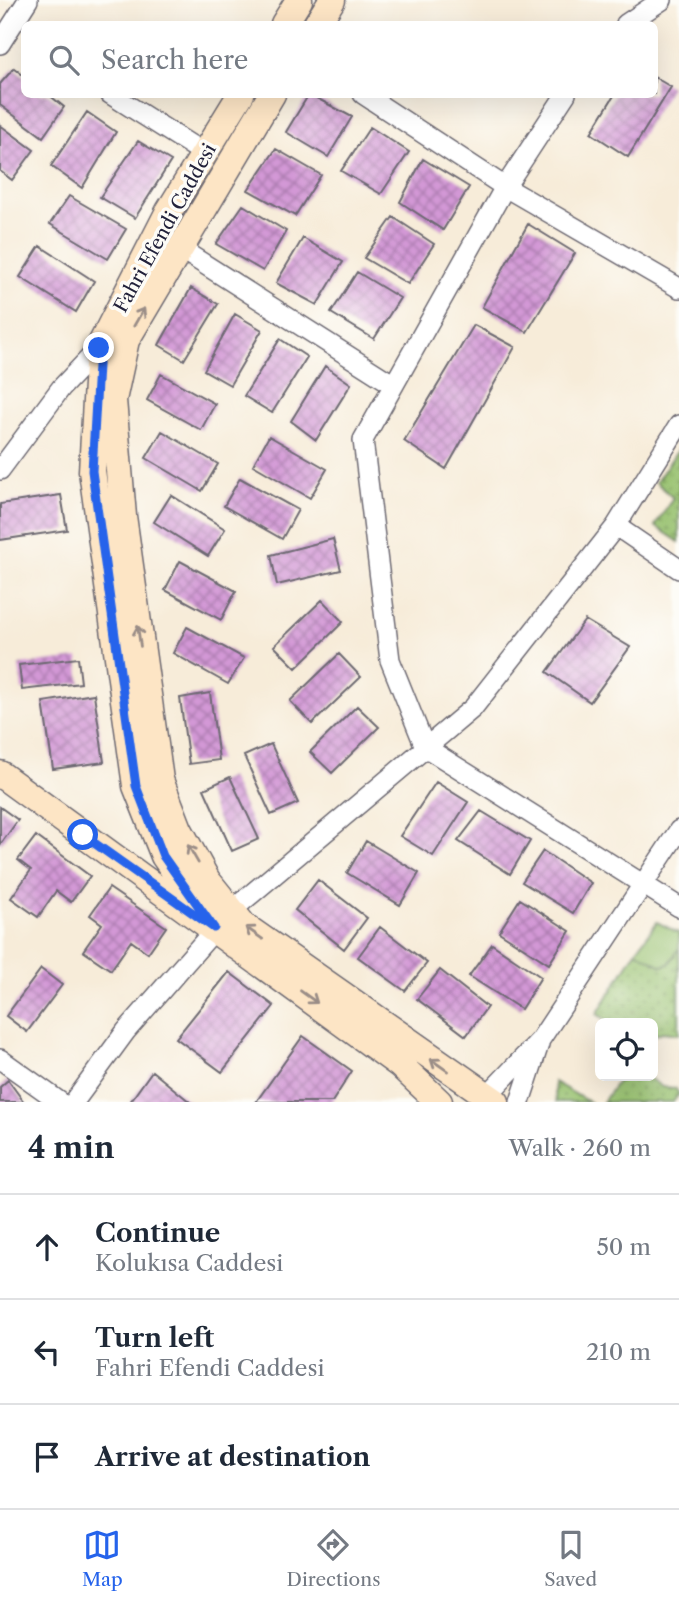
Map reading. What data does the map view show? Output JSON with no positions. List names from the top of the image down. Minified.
{"streets":{"street":["Fahri Efendi Caddesi"]},"page":{"search":"Search here","heading":["4 min","Walk · 260 m"],"list":[["Continue","Kolukısa Caddesi","50 m"],["Turn left","Fahri Efendi Caddesi","210 m"],"Arrive at destination"],"nav":["Map","Directions","Saved"]}}
